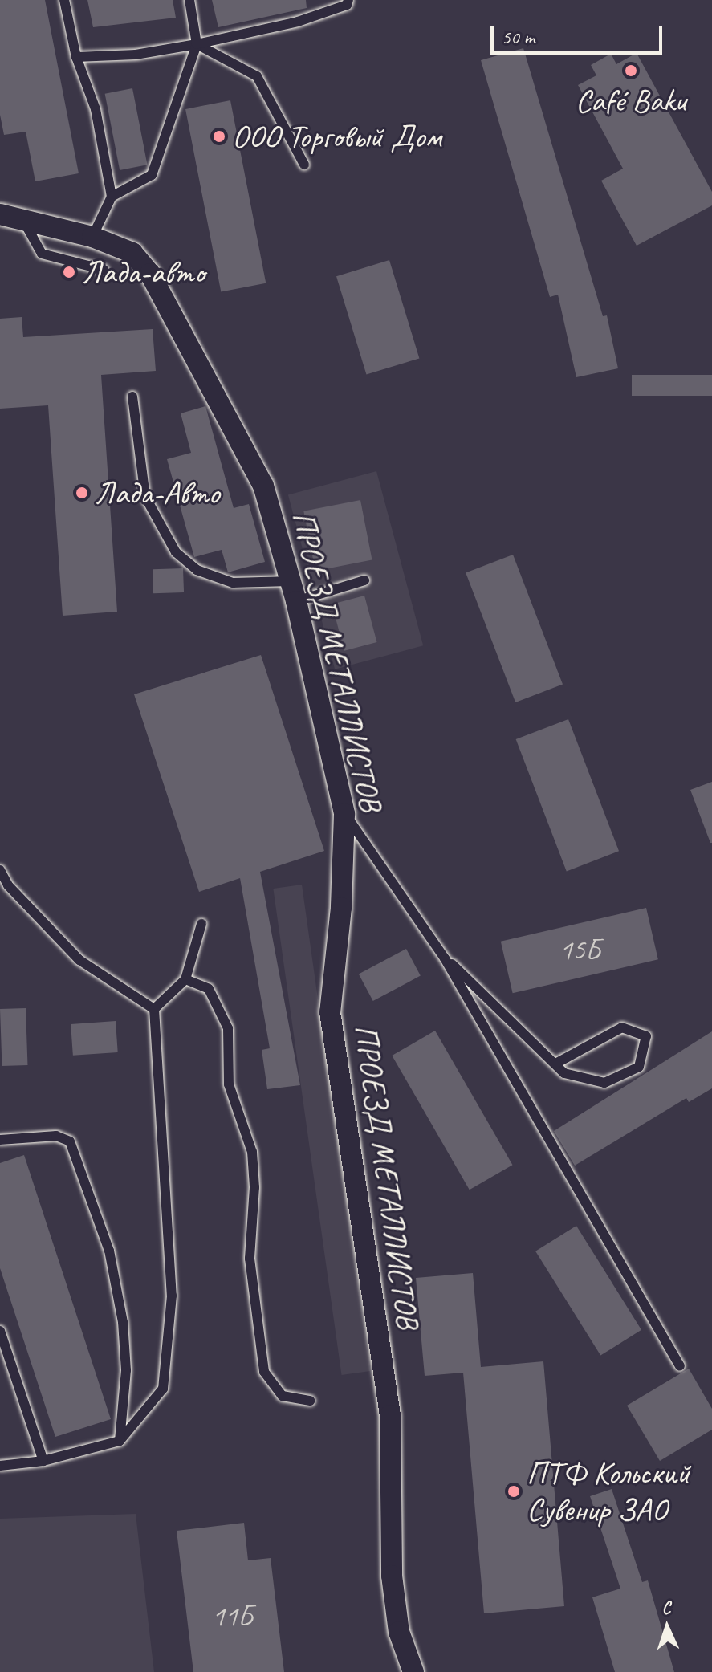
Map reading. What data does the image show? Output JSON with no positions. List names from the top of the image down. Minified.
{"streets":{"street":["ПРОЕЗД МЕТАЛЛИСТОВ"]},"places":["Café Baku","ООО Торговый Дом","Лада-авто","Лада-Авто","ПТФ Кольский Сувенир ЗАО"],"house_numbers":["15Б","11Б"],"scale_bar":"50 m","north":"top"}
